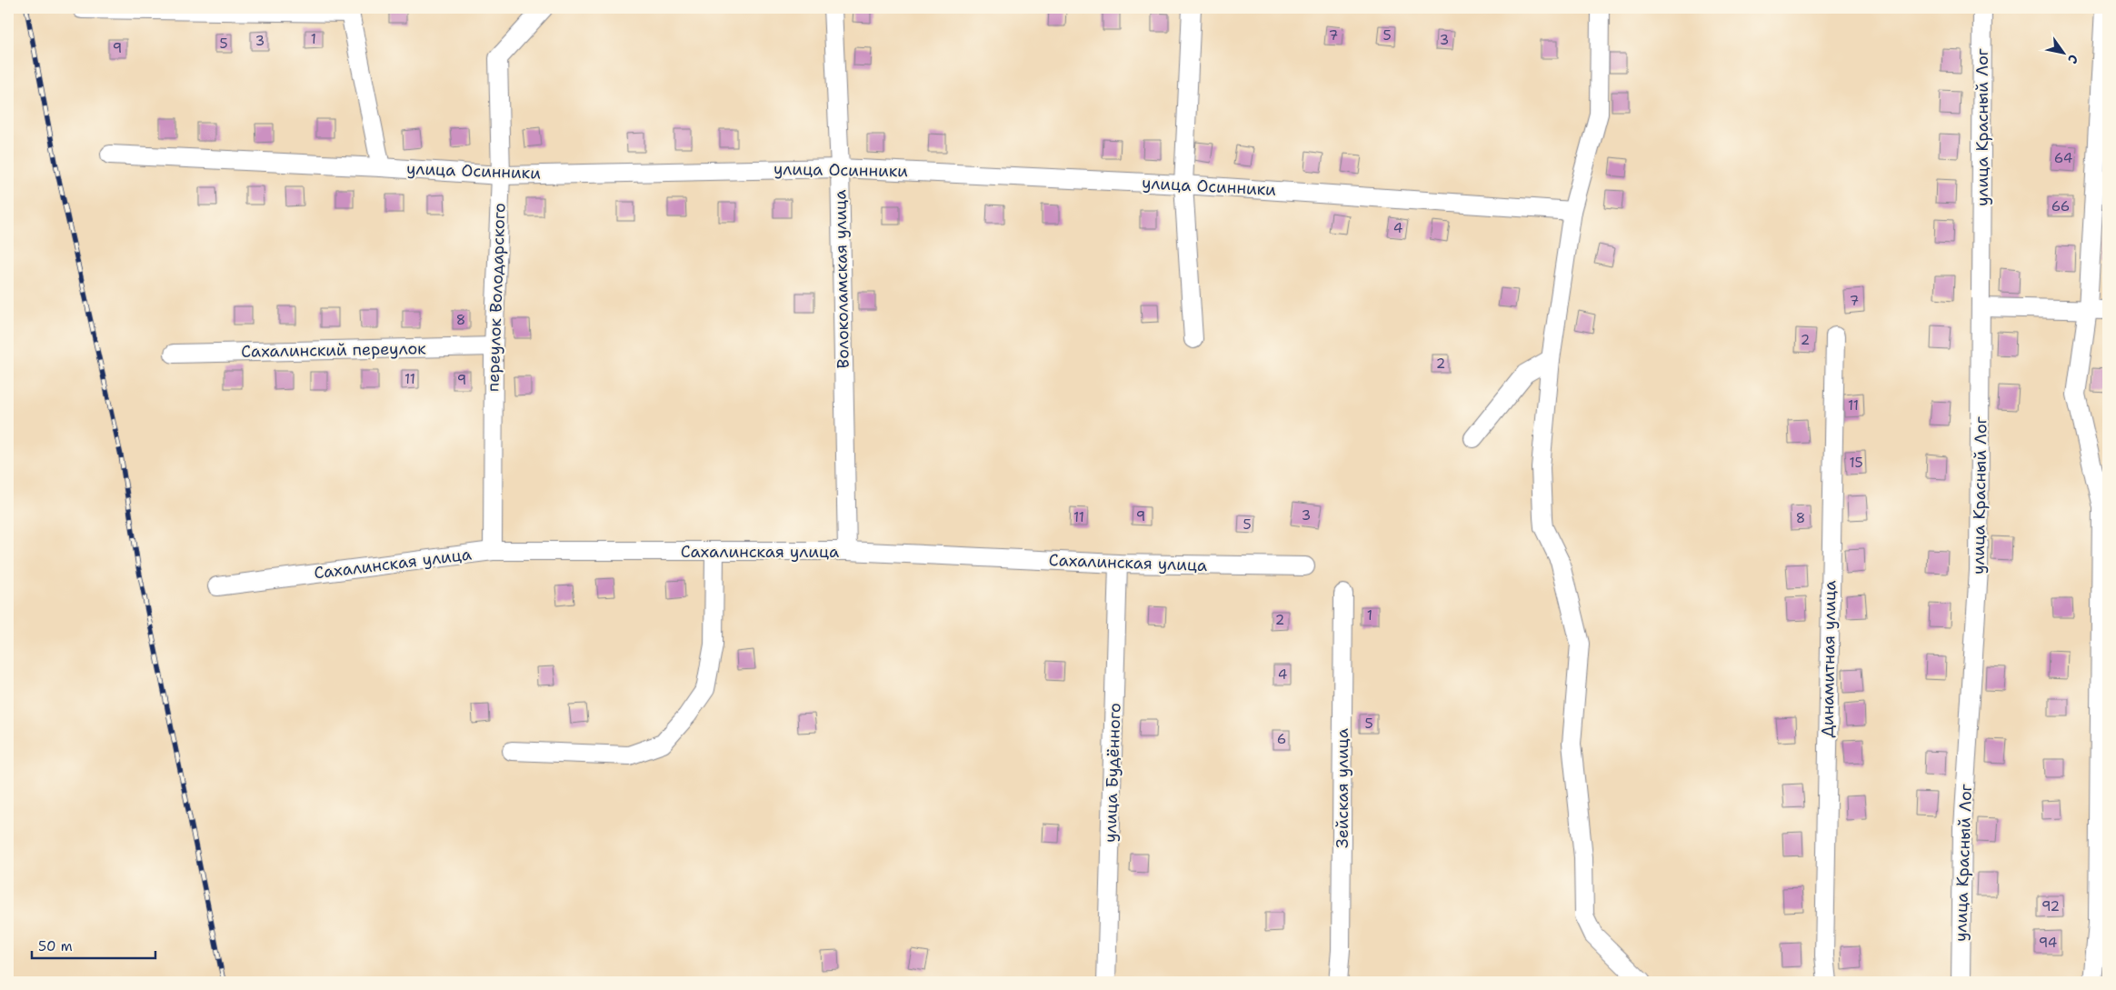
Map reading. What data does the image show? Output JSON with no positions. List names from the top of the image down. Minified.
{"streets":{"street":["улица Красный Лог","улица Осинники","Волоколамская улица","переулок Володарского","Сахалинский переулок","Сахалинская улица","Динамитная улица","улица Будённого","Зейская улица"]},"crossings":[["улица Осинники","Волоколамская улица"],["улица Осинники","переулок Володарского"],["Волоколамская улица","Сахалинская улица"],["переулок Володарского","Сахалинский переулок"],["переулок Володарского","Сахалинская улица"],["Сахалинская улица","улица Будённого"]],"house_numbers":["7","5","1","3","3","5","9","64","66","4","7","8","2","2","11","9","11","15","3","9","11","8","5","1","2","4","5","6","92","94"],"scale_bar":"50 m","north":"bottom right"}
